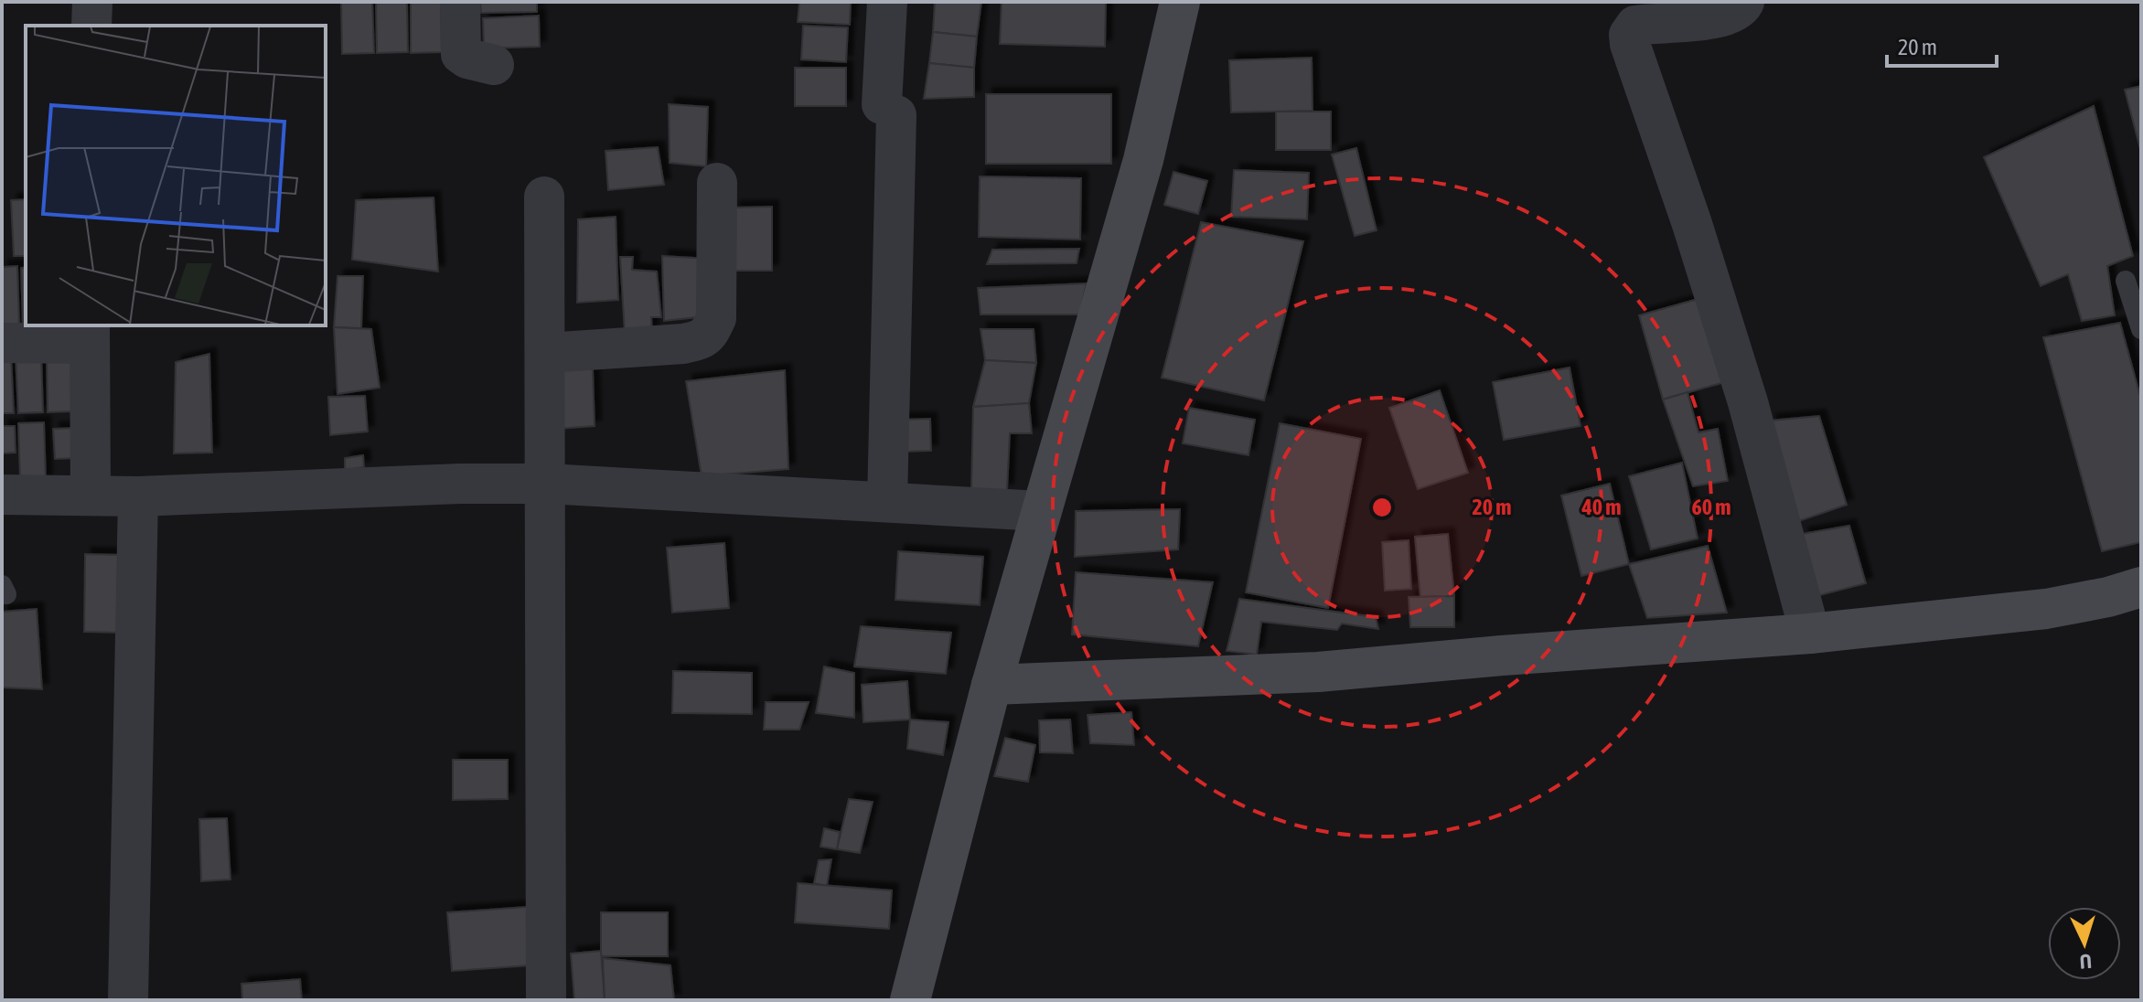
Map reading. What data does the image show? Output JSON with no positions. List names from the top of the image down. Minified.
{"scale_bar":"20 m","north":"bottom","rings":["20 m","40 m","60 m"]}
